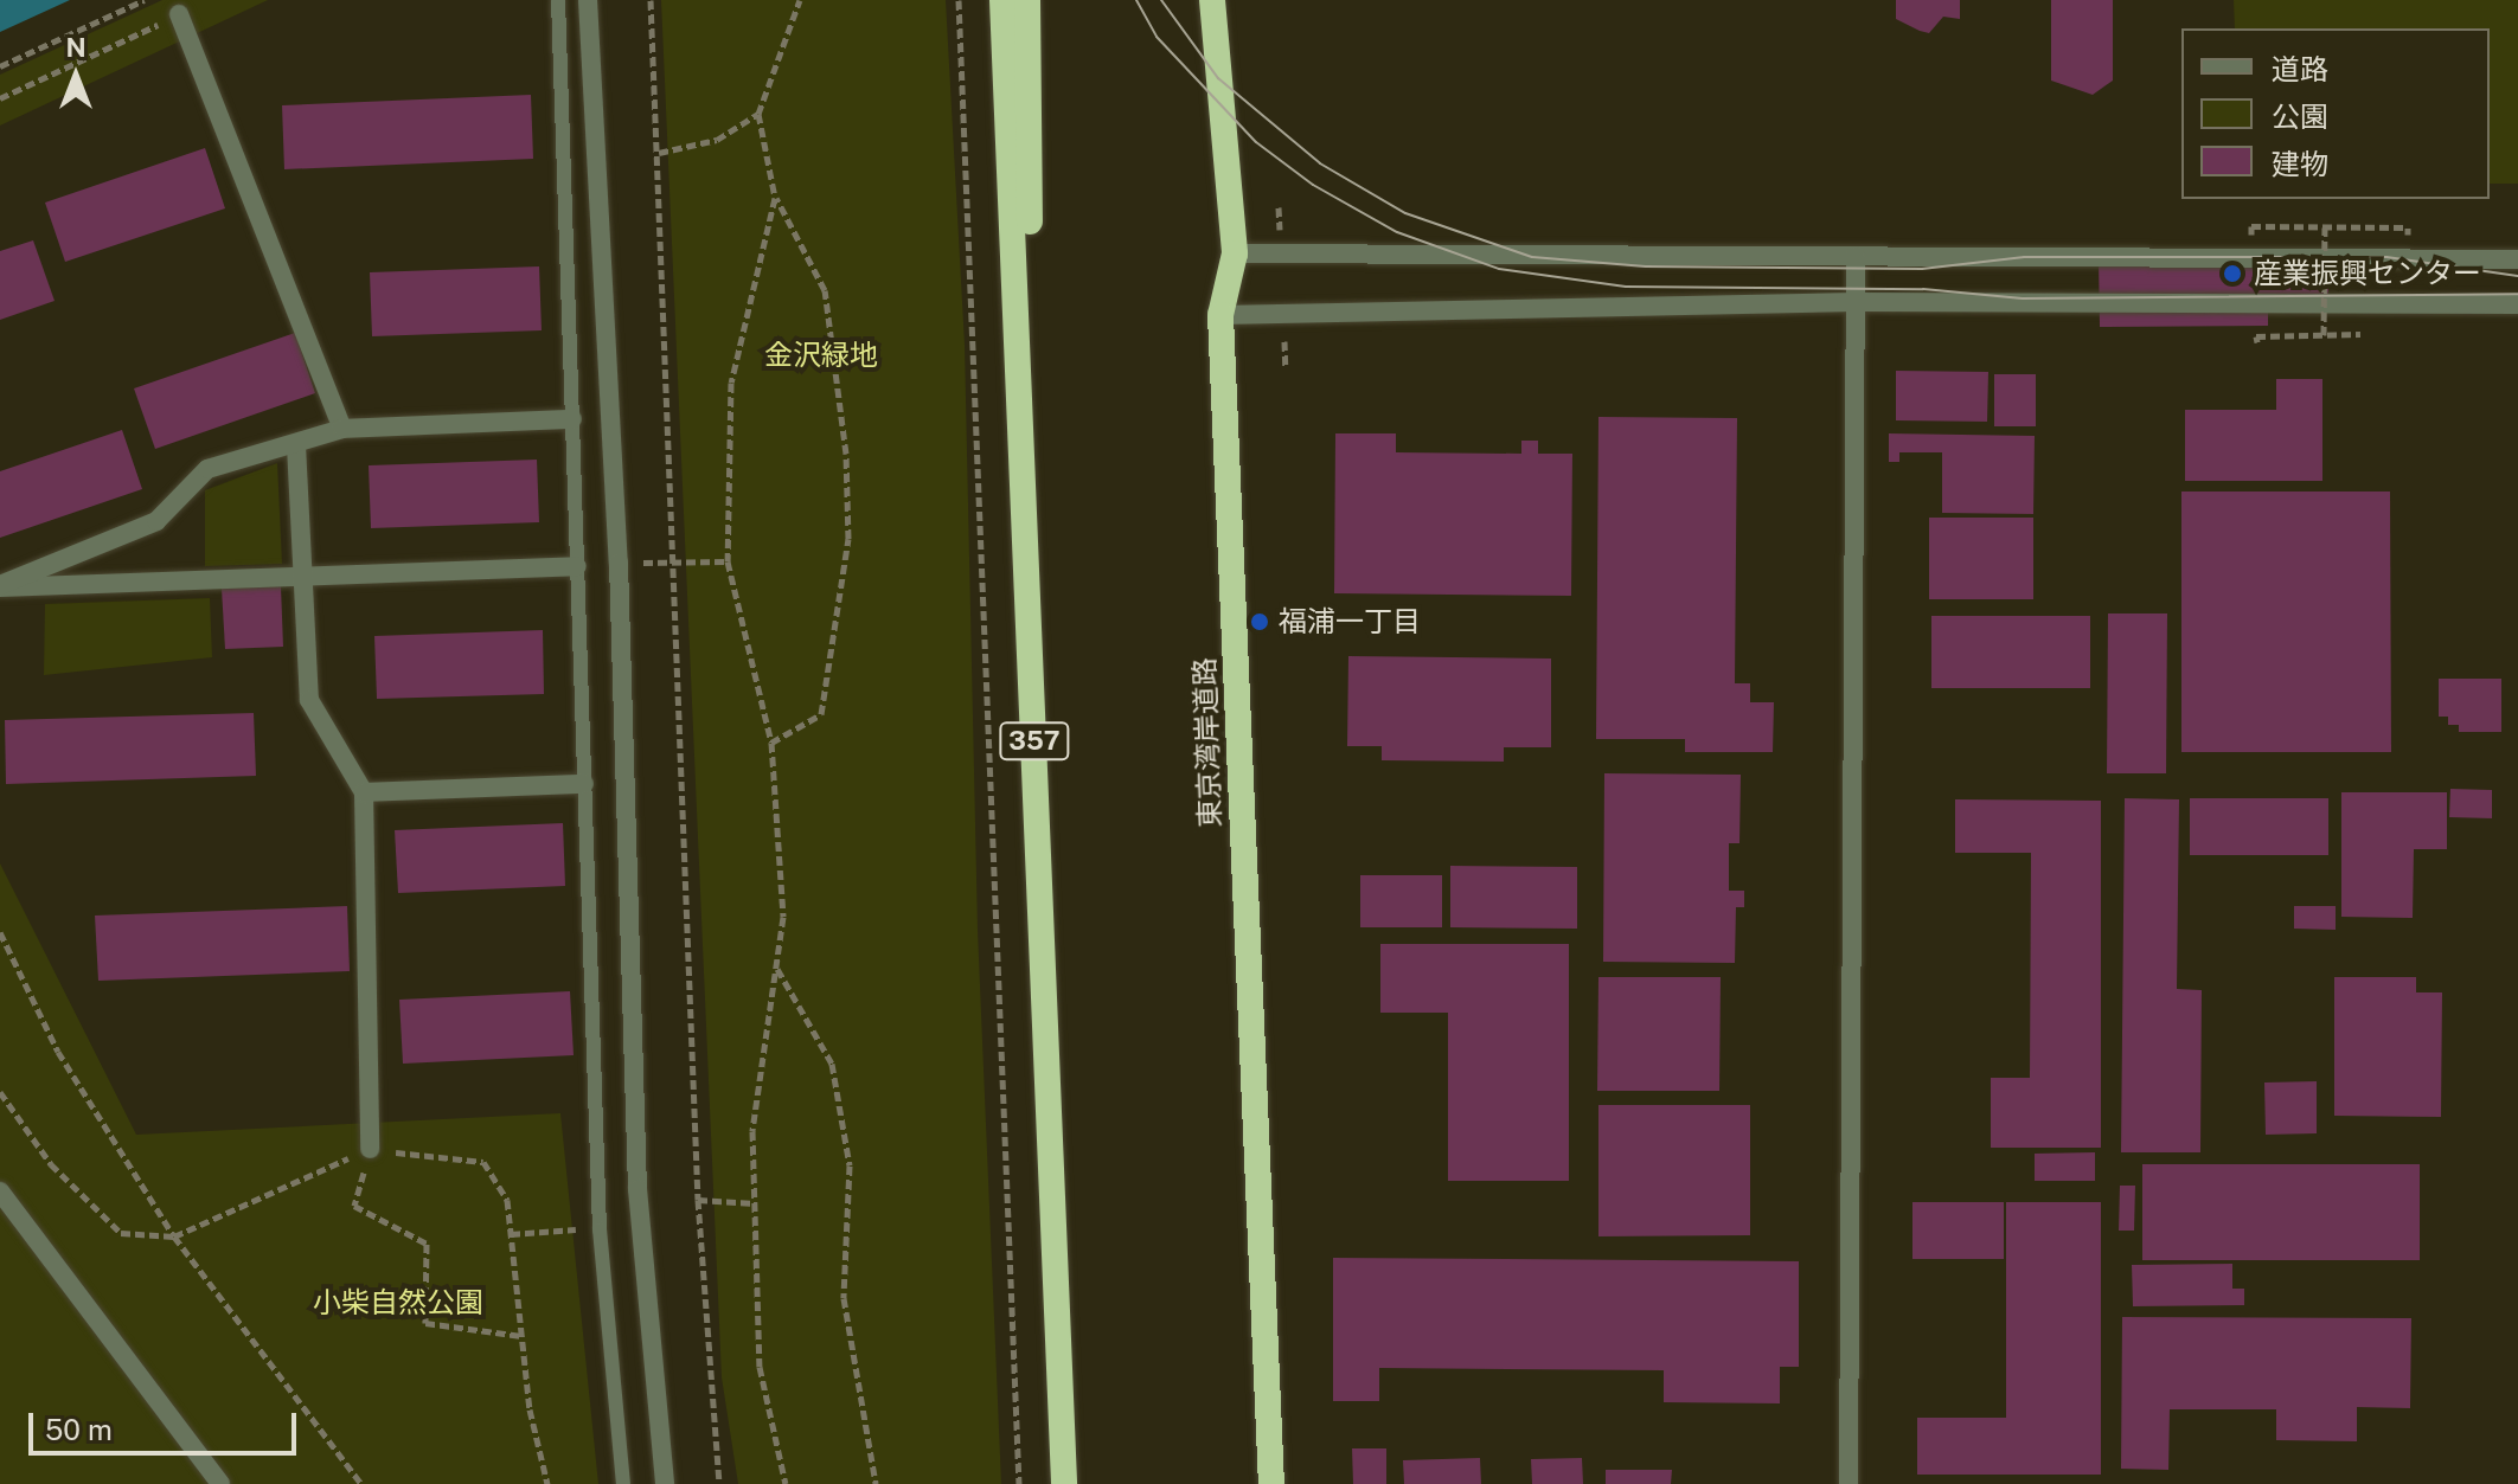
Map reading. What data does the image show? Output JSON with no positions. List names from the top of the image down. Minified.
{"streets":{"highway":["357","東京湾岸道路"]},"parks":["金沢緑地","小柴自然公園"],"places":["産業振興センター","福浦一丁目"],"legend":["道路","公園","建物"],"scale_bar":"50 m","north":"top"}
